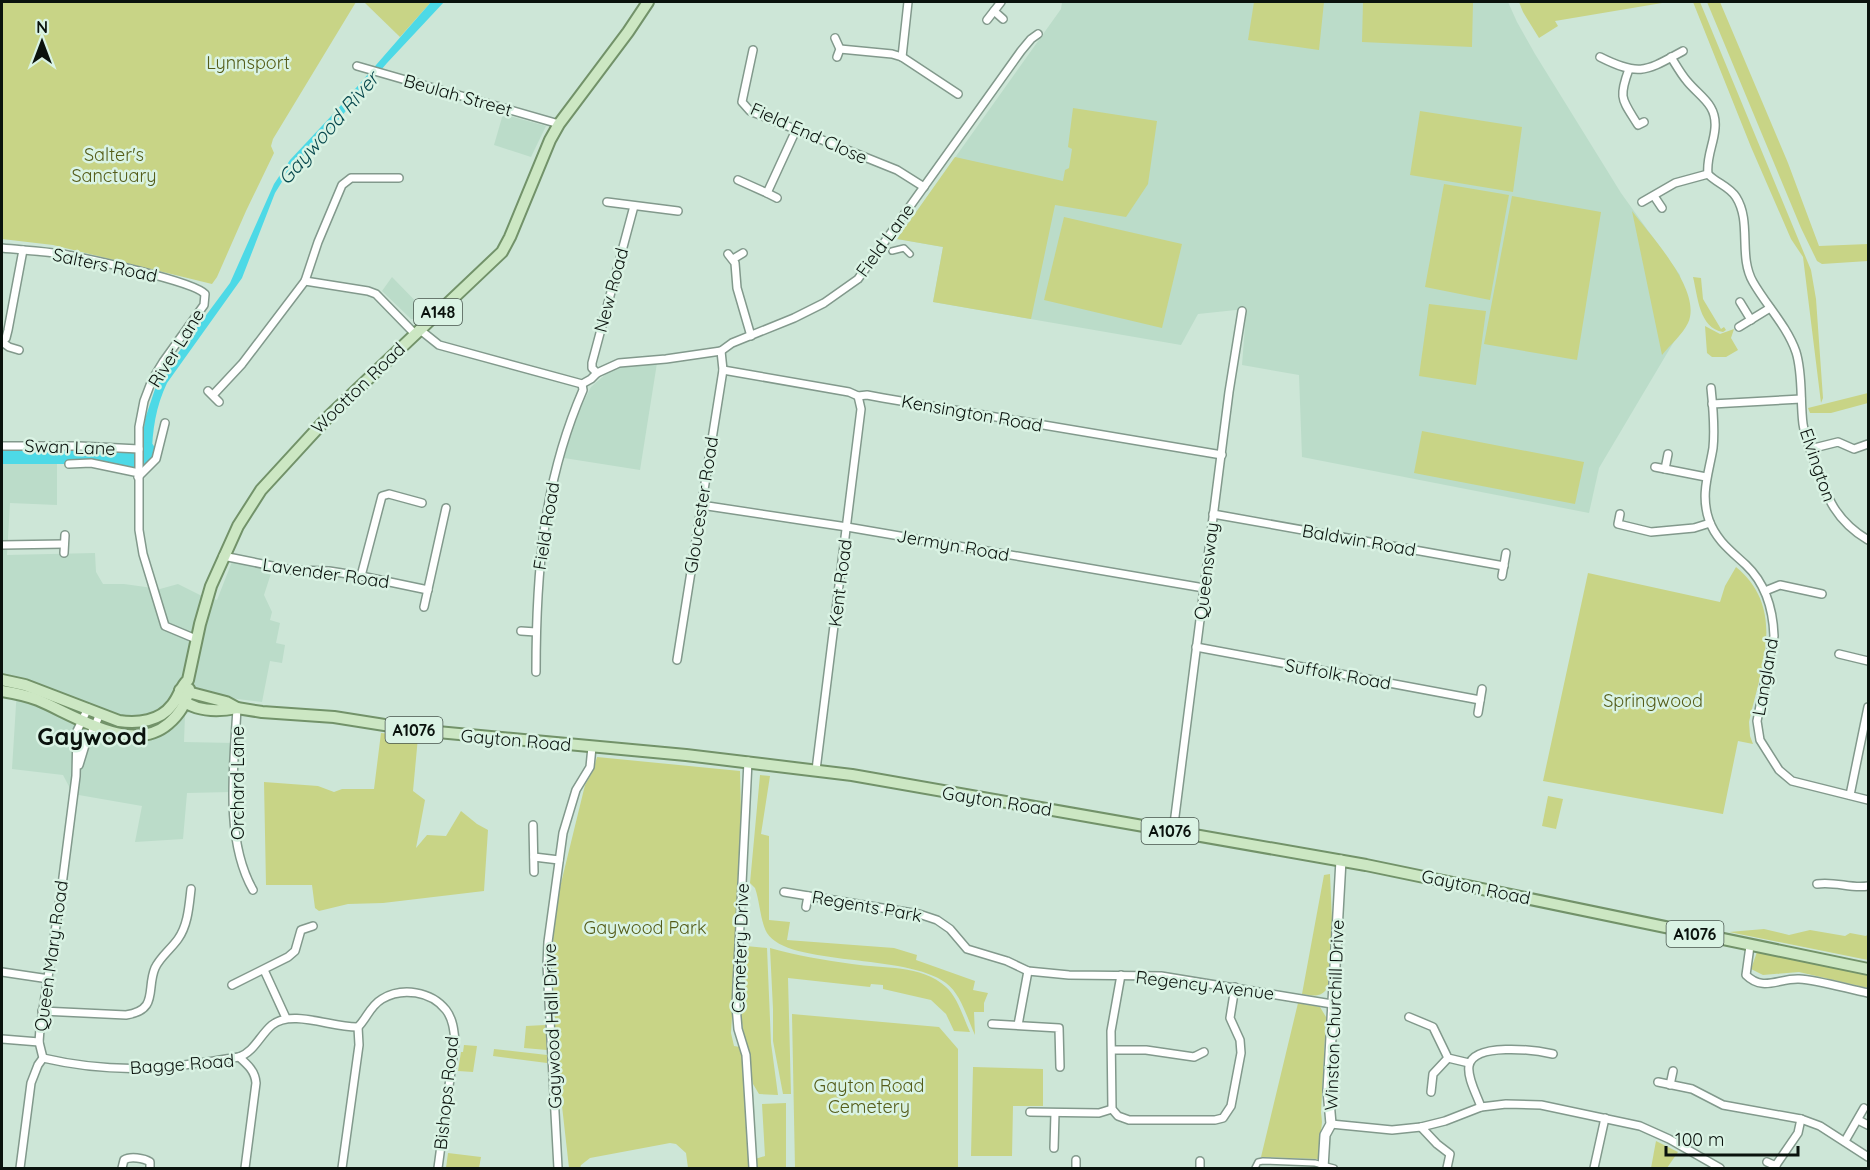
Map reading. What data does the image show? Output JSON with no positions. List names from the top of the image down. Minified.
{"streets":{"main road":["A148","Wootton Road","A1076","Gayton Road"],"street":["Beulah Street","Field End Close","Field Lane","Salters Road","New Road","River Lane","Kensington Road","Swan Lane","Elvington","Gloucester Road","Field Road","Baldwin Road","Jermyn Road","Queensway","Lavender Road","Kent Road","Suffolk Road","Langland","Orchard Lane","Regents Park","Cemetery Drive","Queen Mary Road","Regency Avenue","Winston Churchill Drive","Gaywood Hall Drive","Bagge Road","Bishops Road"]},"crossings":[["Beulah Street","Wootton Road"],["Field End Close","Field Lane"],["Field Lane","New Road"],["Field Lane","Gloucester Road"],["Field Lane","Field Road"],["Salters Road","River Lane"],["A148","Wootton Road"],["A148","Gayton Road"],["A148","Queen Mary Road"],["River Lane","Wootton Road"],["River Lane","Swan Lane"],["Wootton Road","Lavender Road"],["Wootton Road","Gayton Road"],["Kensington Road","Gloucester Road"],["Kensington Road","Queensway"],["Kensington Road","Kent Road"],["Gloucester Road","Jermyn Road"],["Baldwin Road","Queensway"],["Jermyn Road","Queensway"],["Jermyn Road","Kent Road"],["Queensway","Suffolk Road"],["Queensway","Gayton Road"],["Kent Road","Gayton Road"],["Gayton Road","Orchard Lane"],["Gayton Road","Cemetery Drive"],["Gayton Road","Winston Churchill Drive"],["Gayton Road","Gaywood Hall Drive"],["Regents Park","Regency Avenue"],["Queen Mary Road","Bagge Road"],["Regency Avenue","Winston Churchill Drive"]],"districts":["Gaywood"],"water":["Gaywood River"],"parks":["Lynnsport","Salter's Sanctuary","Springwood","Gaywood Park","Gayton Road Cemetery"],"scale_bar":"100 m","north":"top"}
